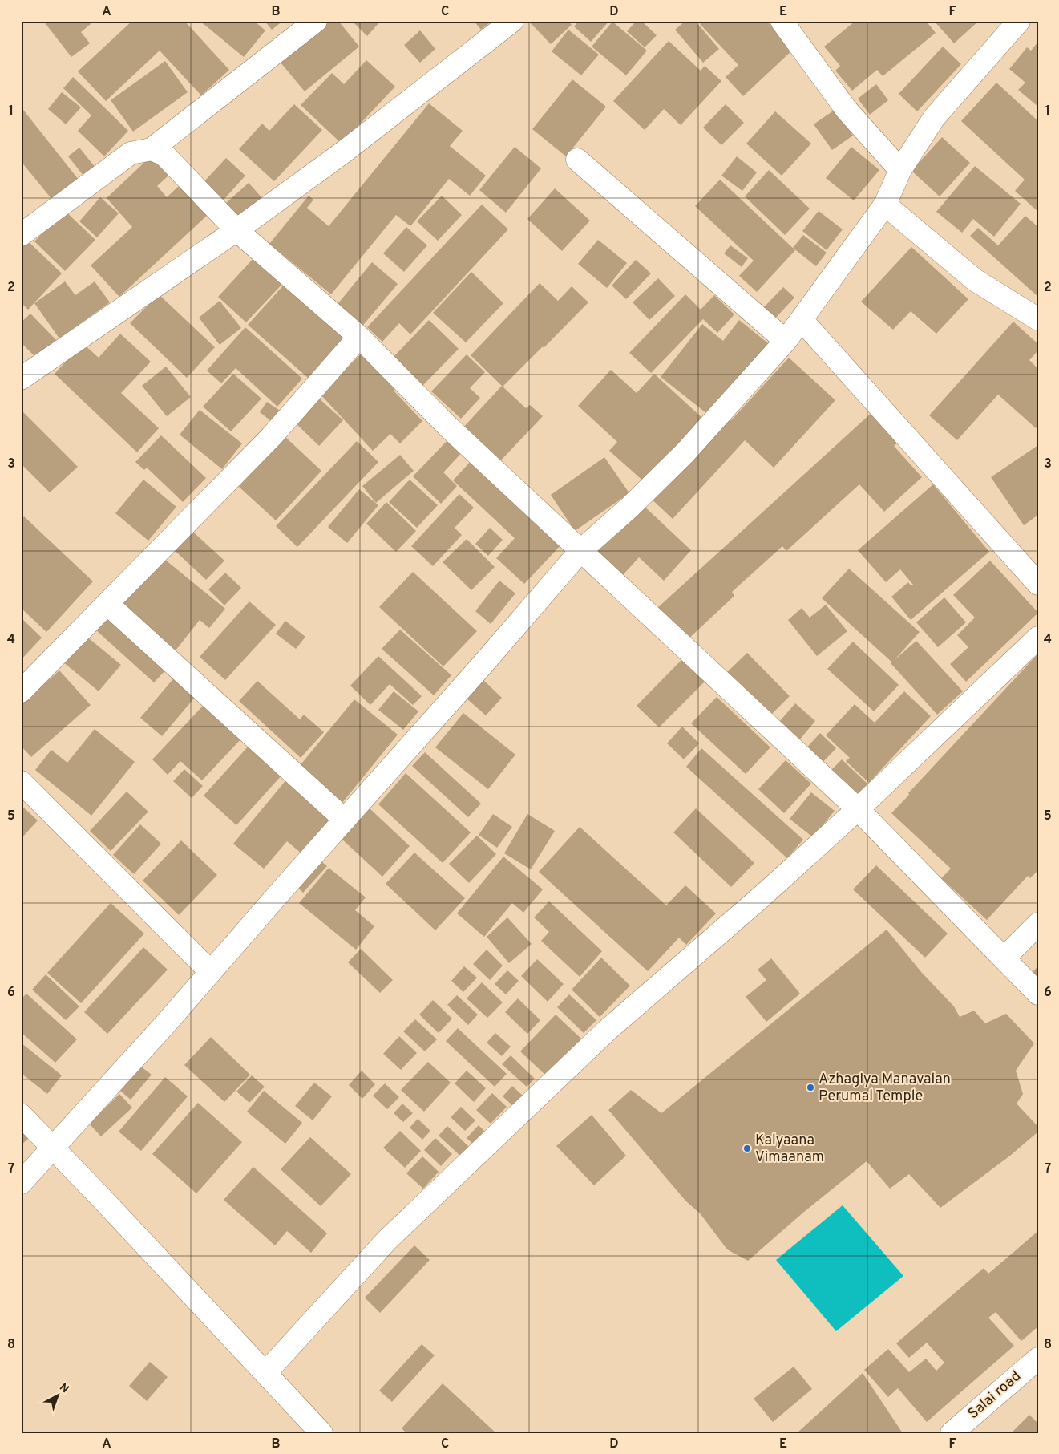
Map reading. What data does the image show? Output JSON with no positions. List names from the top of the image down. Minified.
{"streets":{"street":["Salai road"]},"places":["Azhagiya Manavalan Perumal Temple","Kalyaana Vimaanam"],"north":"top right","grid":{"columns":["A","B","C","D","E","F"],"rows":["1","2","3","4","5","6","7","8"]}}
